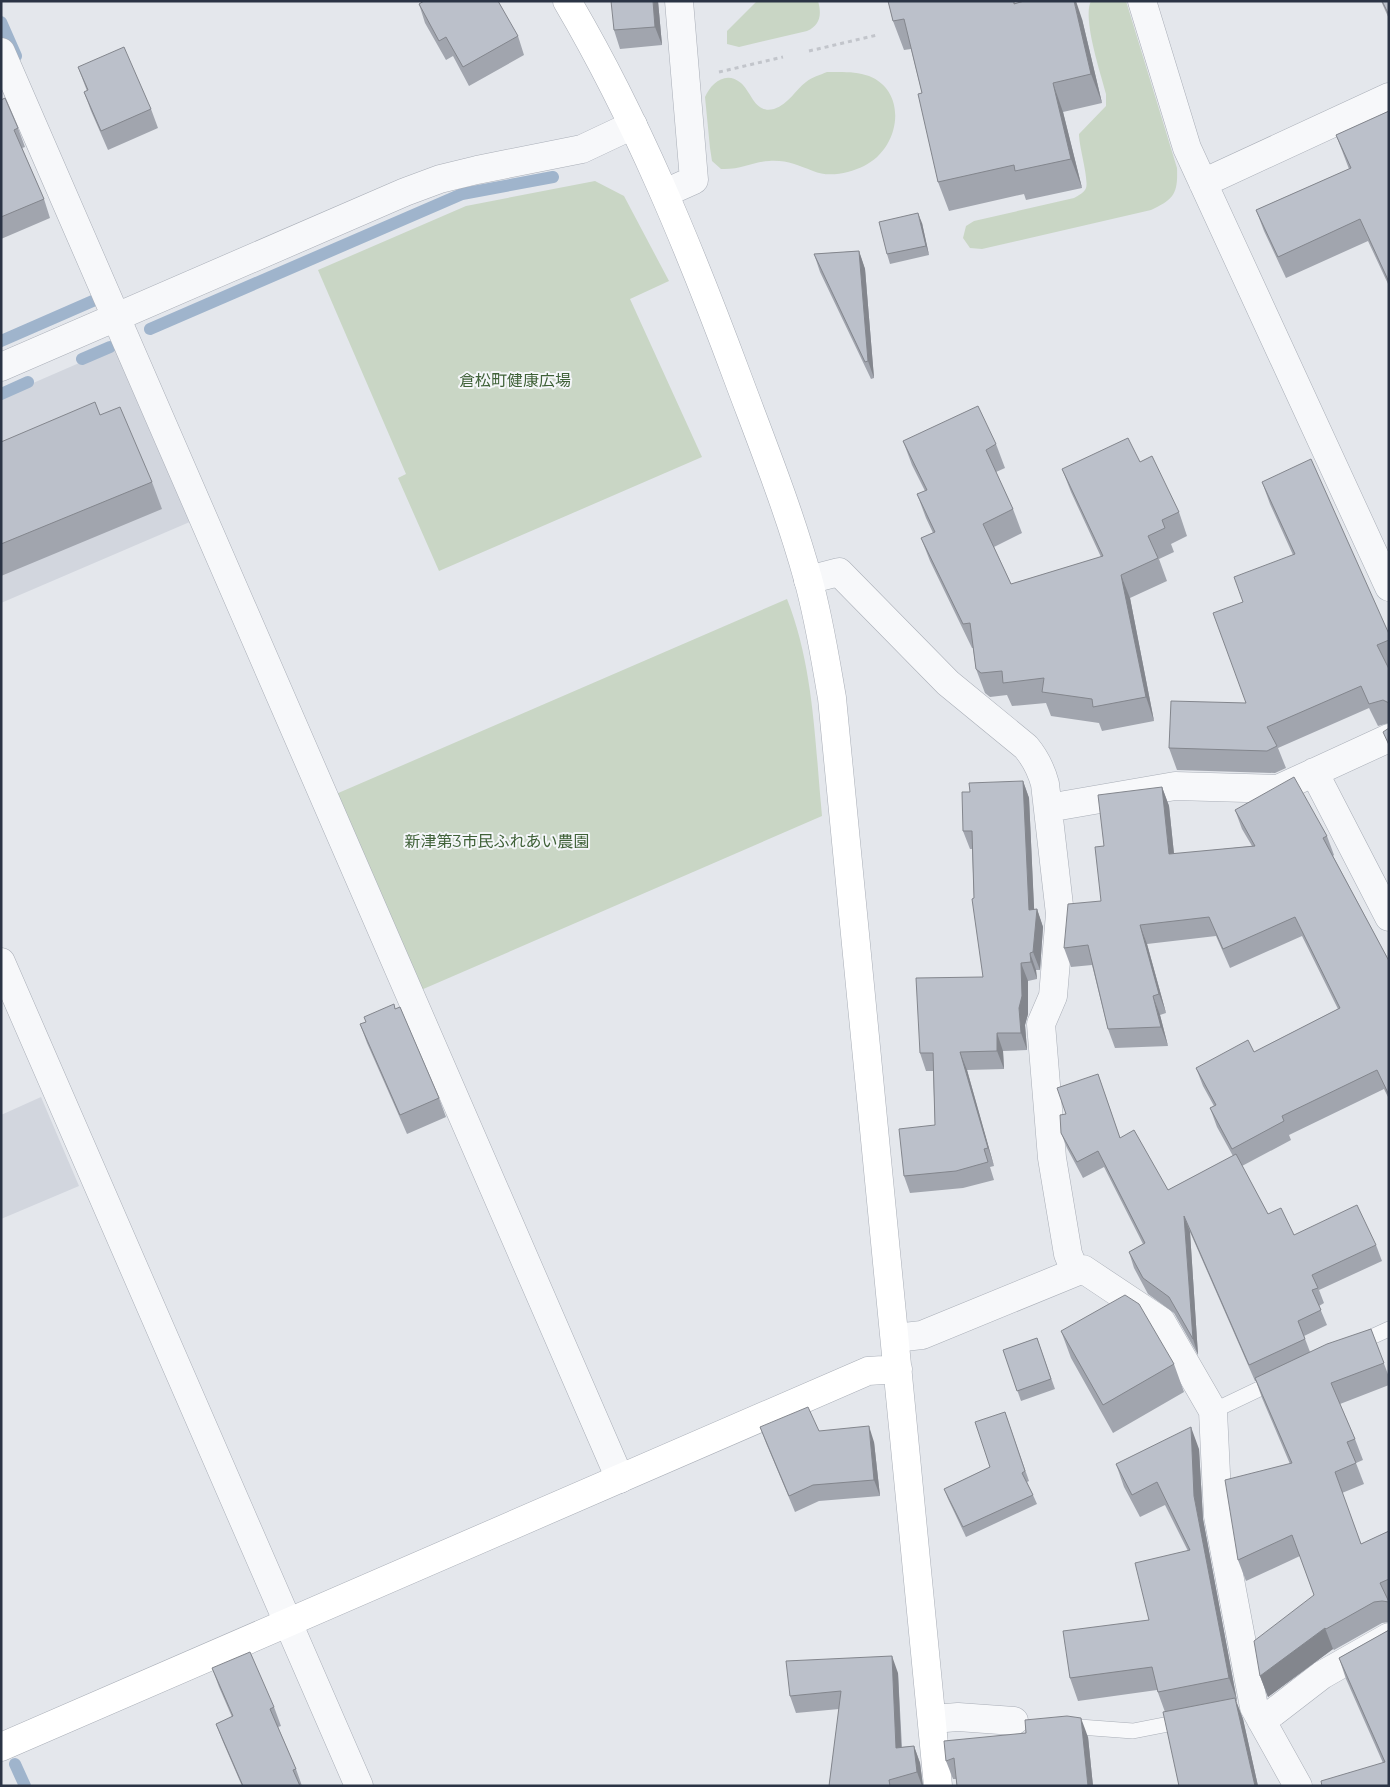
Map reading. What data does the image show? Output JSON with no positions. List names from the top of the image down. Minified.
{"parks":["倉松町健康広場","新津第3市民ふれあい農園"]}
